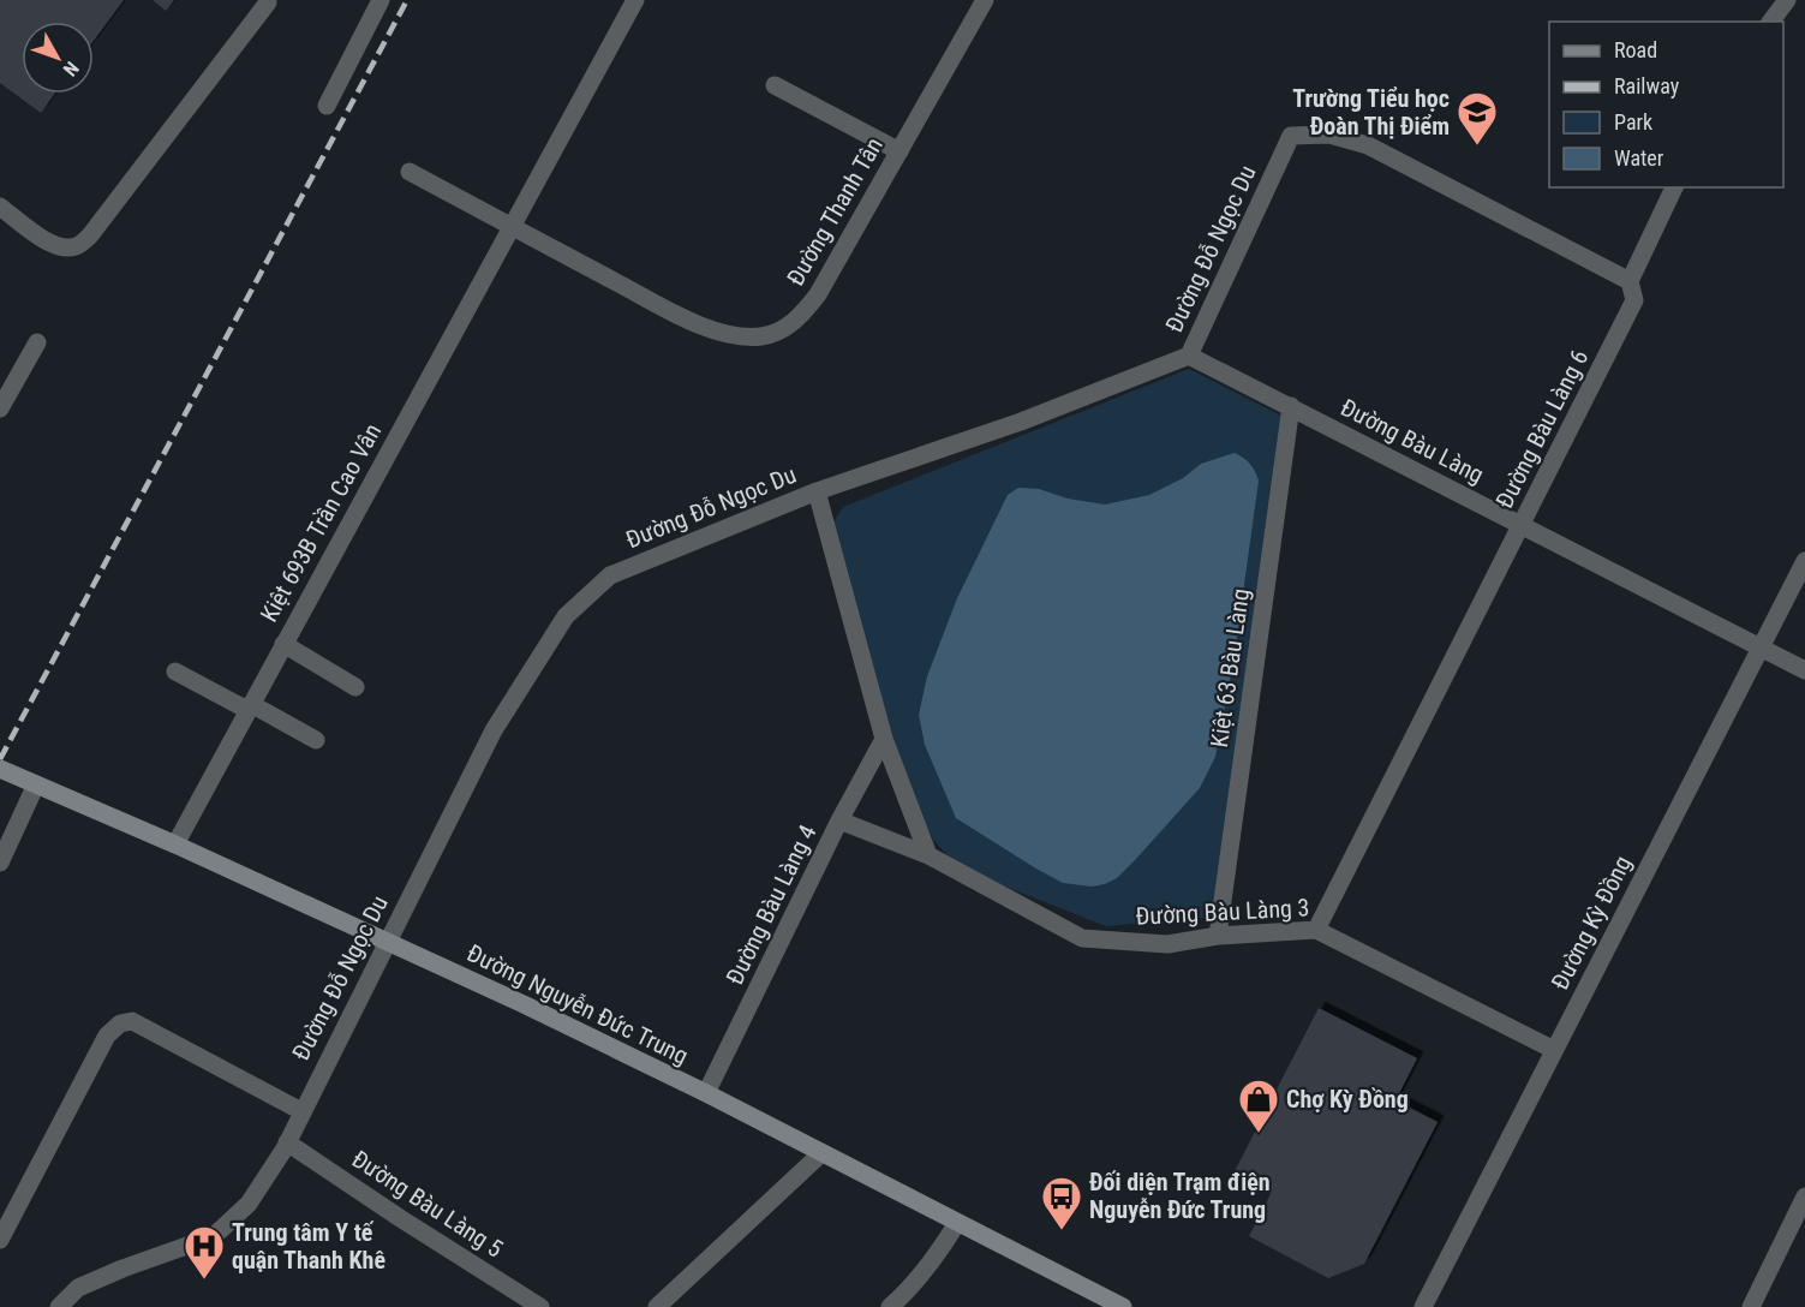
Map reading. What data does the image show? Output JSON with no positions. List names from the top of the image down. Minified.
{"streets":{"street":["Đường Thanh Tân","Đường Đỗ Ngọc Du","Đường Bàu Làng 6","Đường Bàu Làng","Kiệt 693B Trần Cao Vân","Kiệt 63 Bàu Làng","Đường Bàu Làng 4","Đường Bàu Làng 3","Đường Kỳ Đồng","Đường Nguyễn Đức Trung","Đường Bàu Làng 5"]},"crossings":[["Đường Thanh Tân","Kiệt 693B Trần Cao Vân"],["Đường Đỗ Ngọc Du","Đường Bàu Làng 6"],["Đường Đỗ Ngọc Du","Đường Bàu Làng"],["Đường Đỗ Ngọc Du","Đường Nguyễn Đức Trung"],["Đường Đỗ Ngọc Du","Đường Bàu Làng 5"],["Đường Bàu Làng 6","Đường Bàu Làng"],["Đường Bàu Làng 6","Đường Bàu Làng 3"],["Đường Bàu Làng","Kiệt 63 Bàu Làng"],["Đường Bàu Làng","Đường Kỳ Đồng"],["Kiệt 693B Trần Cao Vân","Đường Nguyễn Đức Trung"],["Kiệt 63 Bàu Làng","Đường Bàu Làng 3"],["Đường Bàu Làng 4","Đường Bàu Làng 3"],["Đường Bàu Làng 4","Đường Nguyễn Đức Trung"],["Đường Bàu Làng 3","Đường Kỳ Đồng"]],"places":{"school or university":["Trường Tiểu học Đoàn Thị Điểm"],"shop":["Chợ Kỳ Đồng"],"bus stop":["Đối diện Trạm điện Nguyễn Đức Trung"],"hospital":["Trung tâm Y tế quận Thanh Khê"]},"legend":["Road","Railway","Park","Water"],"north":"bottom right"}
